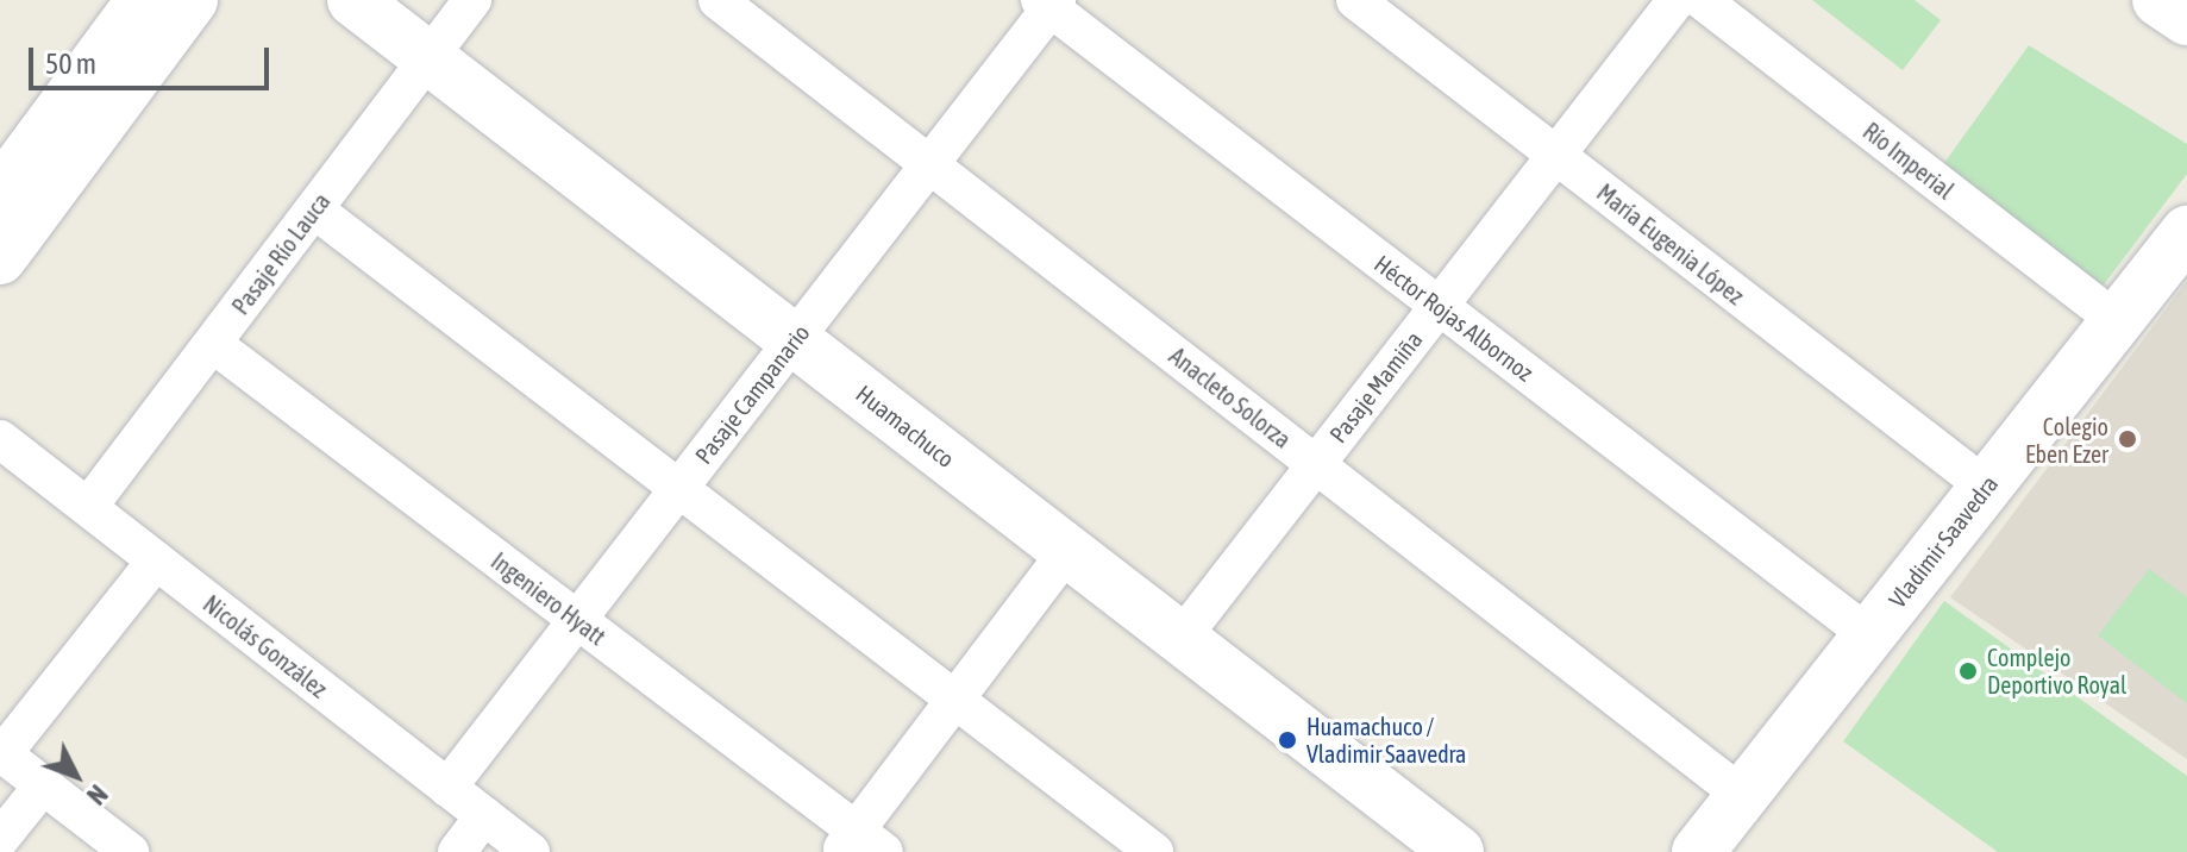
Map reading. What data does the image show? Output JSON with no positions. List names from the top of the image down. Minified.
{"streets":{"street":["Río Imperial","María Eugenia López","Pasaje Río Lauca","Héctor Rojas Albornoz","Pasaje Mamiña","Pasaje Campanario","Anacleto Solorza","Huamachuco","Vladimir Saavedra","Ingeniero Hyatt","Nicolás González"]},"crossings":[["Río Imperial","Vladimir Saavedra"],["María Eugenia López","Pasaje Mamiña"],["María Eugenia López","Vladimir Saavedra"],["Pasaje Río Lauca","Huamachuco"],["Pasaje Río Lauca","Ingeniero Hyatt"],["Pasaje Río Lauca","Nicolás González"],["Héctor Rojas Albornoz","Pasaje Mamiña"],["Héctor Rojas Albornoz","Pasaje Campanario"],["Héctor Rojas Albornoz","Vladimir Saavedra"],["Pasaje Mamiña","Anacleto Solorza"],["Pasaje Mamiña","Huamachuco"],["Pasaje Campanario","Anacleto Solorza"],["Pasaje Campanario","Huamachuco"],["Pasaje Campanario","Ingeniero Hyatt"],["Pasaje Campanario","Nicolás González"],["Anacleto Solorza","Vladimir Saavedra"]],"places":["Colegio Eben Ezer","Complejo Deportivo Royal","Huamachuco / Vladimir Saavedra"],"scale_bar":"50 m","north":"bottom right"}
